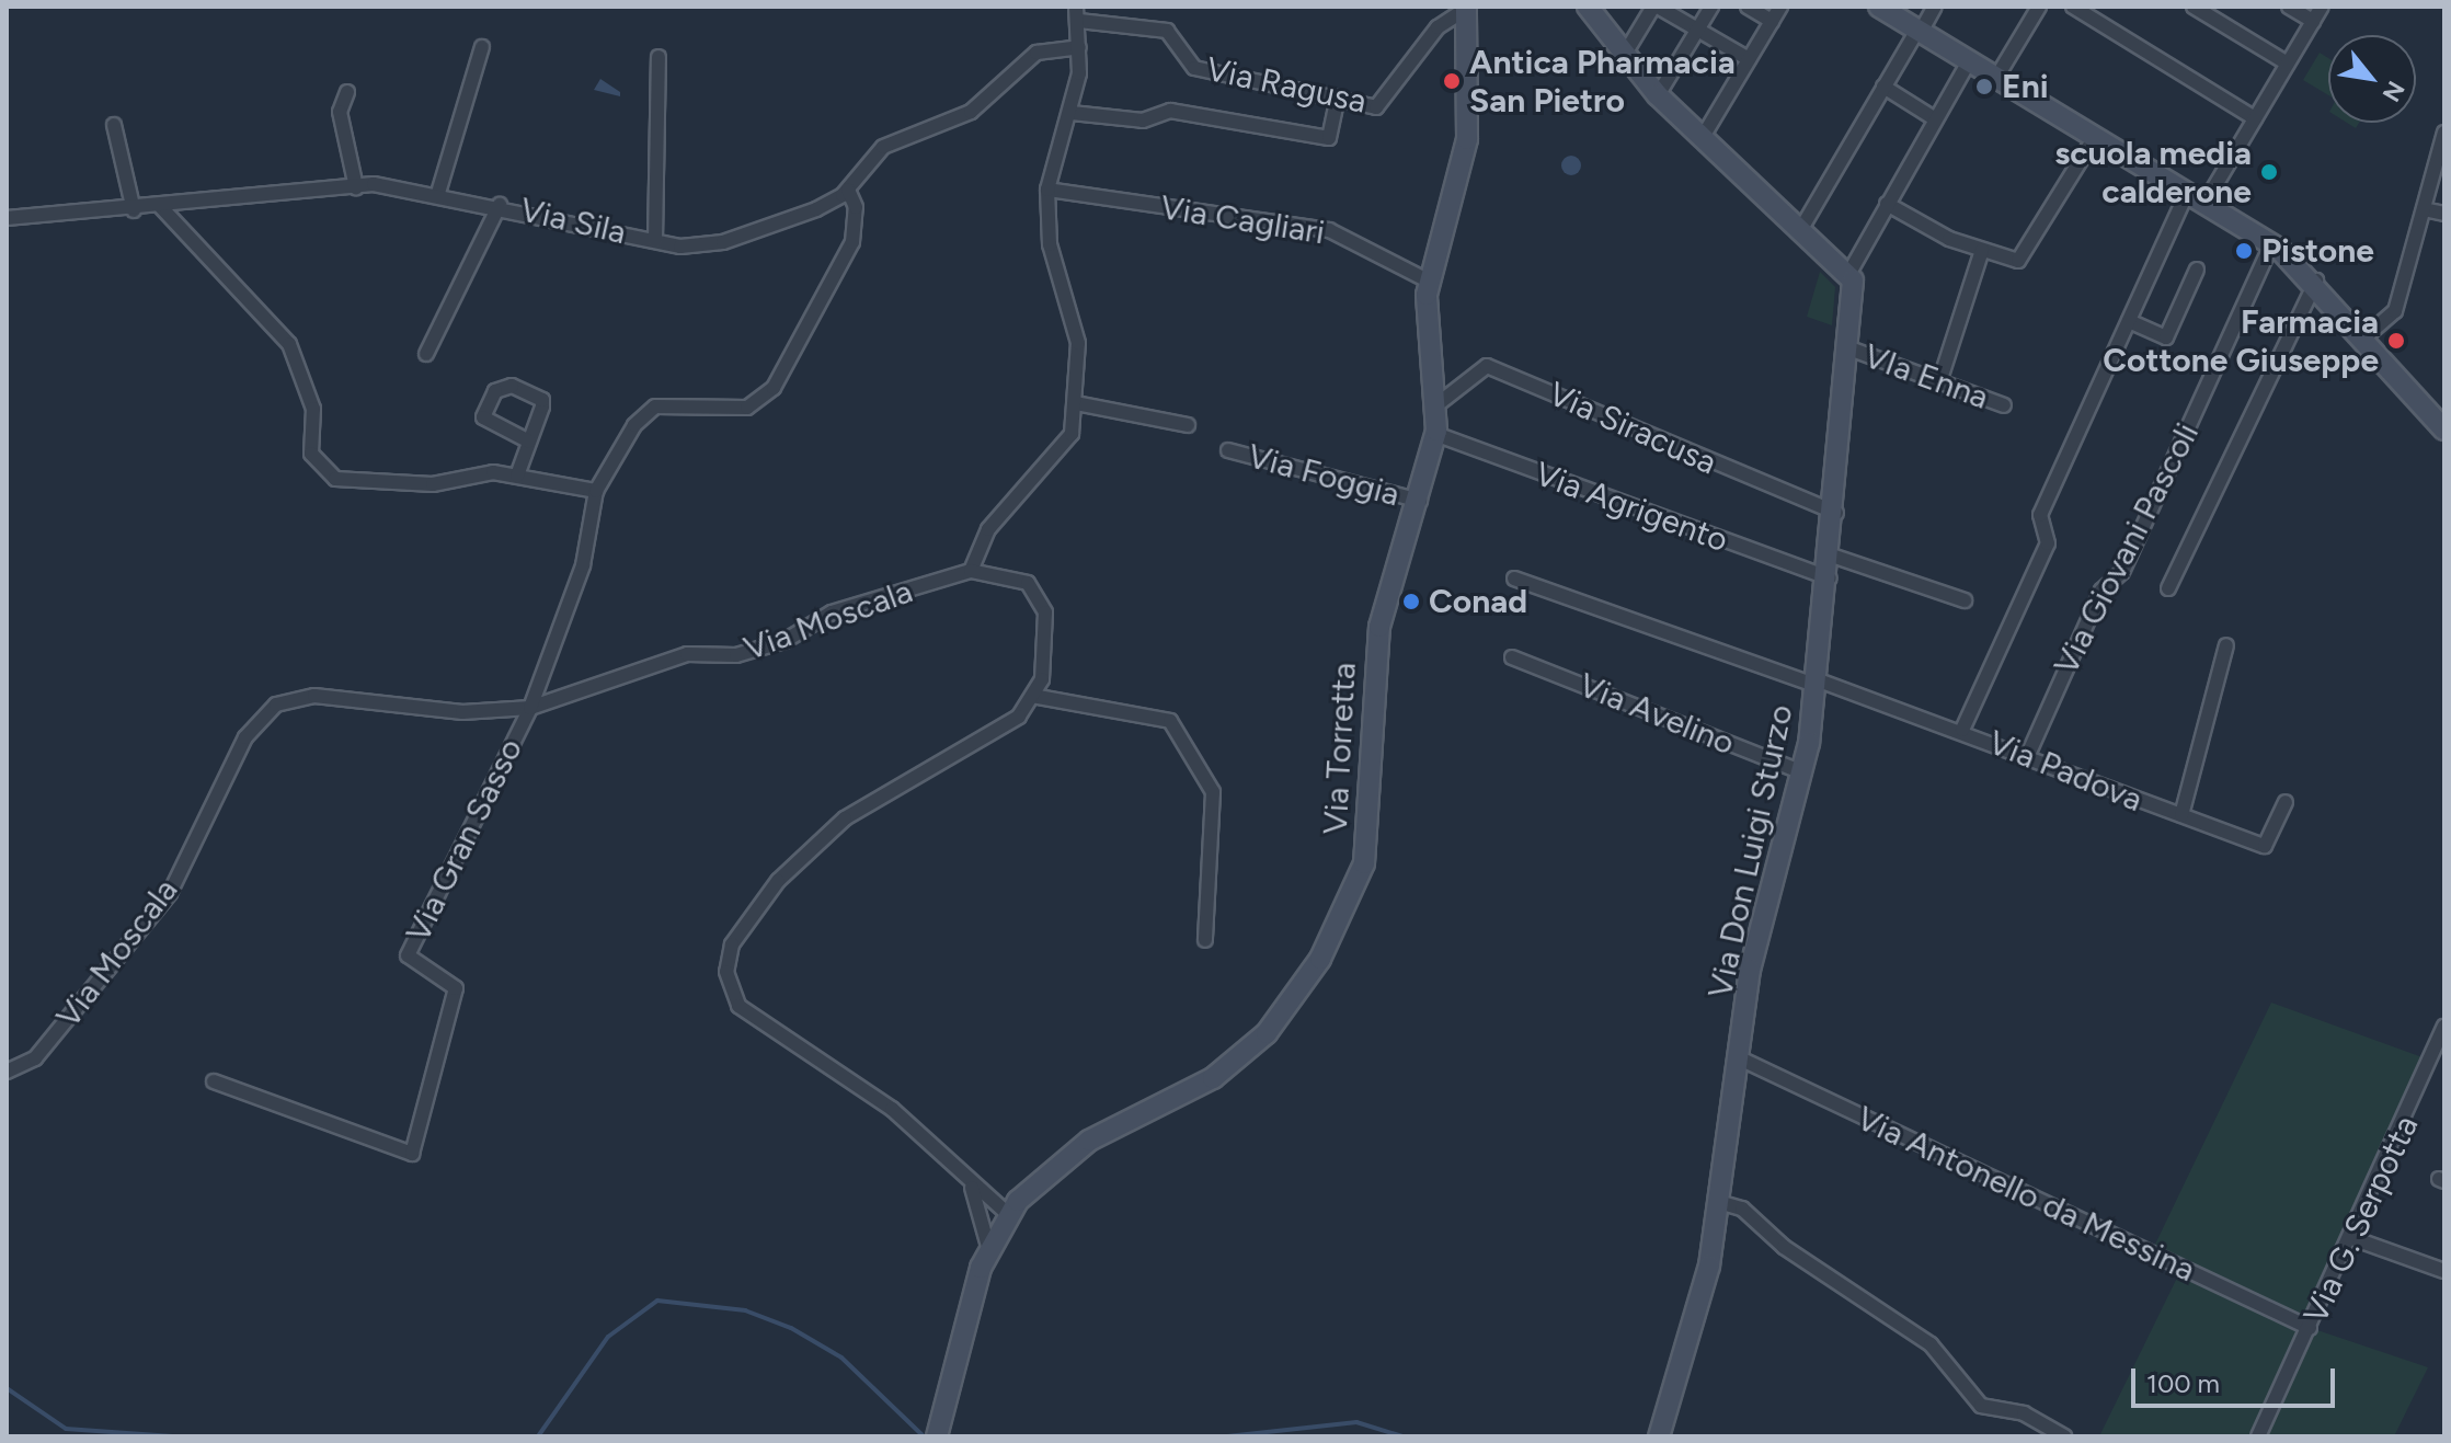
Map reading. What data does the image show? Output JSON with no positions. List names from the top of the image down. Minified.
{"streets":{"street":["Via Ragusa","Via Cagliari","Via Sila","VIa Enna","Via Siracusa","Via Foggia","Via Agrigento","Via Giovani Pascoli","Via Moscala","Via Avelino","Via Torretta","Via Padova","Via Gran Sasso","Via Don Luigi Sturzo","Via Antonello da Messina","Via G. Serpotta"]},"crossings":[["Via Ragusa","Via Torretta"],["Via Cagliari","Via Torretta"],["VIa Enna","Via Don Luigi Sturzo"],["Via Siracusa","Via Torretta"],["Via Siracusa","Via Don Luigi Sturzo"],["Via Foggia","Via Torretta"],["Via Agrigento","Via Torretta"],["Via Agrigento","Via Don Luigi Sturzo"],["Via Giovani Pascoli","Via Padova"],["Via Moscala","Via Torretta"],["Via Moscala","Via Gran Sasso"],["Via Avelino","Via Don Luigi Sturzo"],["Via Padova","Via Don Luigi Sturzo"],["Via Don Luigi Sturzo","Via Antonello da Messina"],["Via Antonello da Messina","Via G. Serpotta"]],"places":["Antica Pharmacia San Pietro","Eni","scuola media calderone","Pistone","Farmacia Cottone Giuseppe","Conad"],"scale_bar":"100 m","north":"bottom right"}
